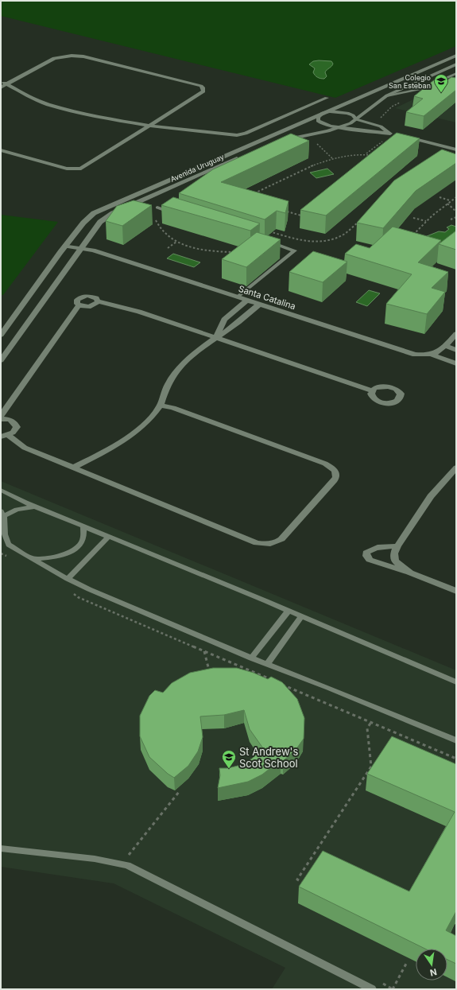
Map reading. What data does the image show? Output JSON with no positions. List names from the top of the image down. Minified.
{"streets":{"street":["Avenida Uruguay","Santa Catalina"]},"crossings":[["Avenida Uruguay","Santa Catalina"]],"places":{"school or university":["Colegio San Esteban","St Andrew's Scot School"]},"north":"bottom"}
